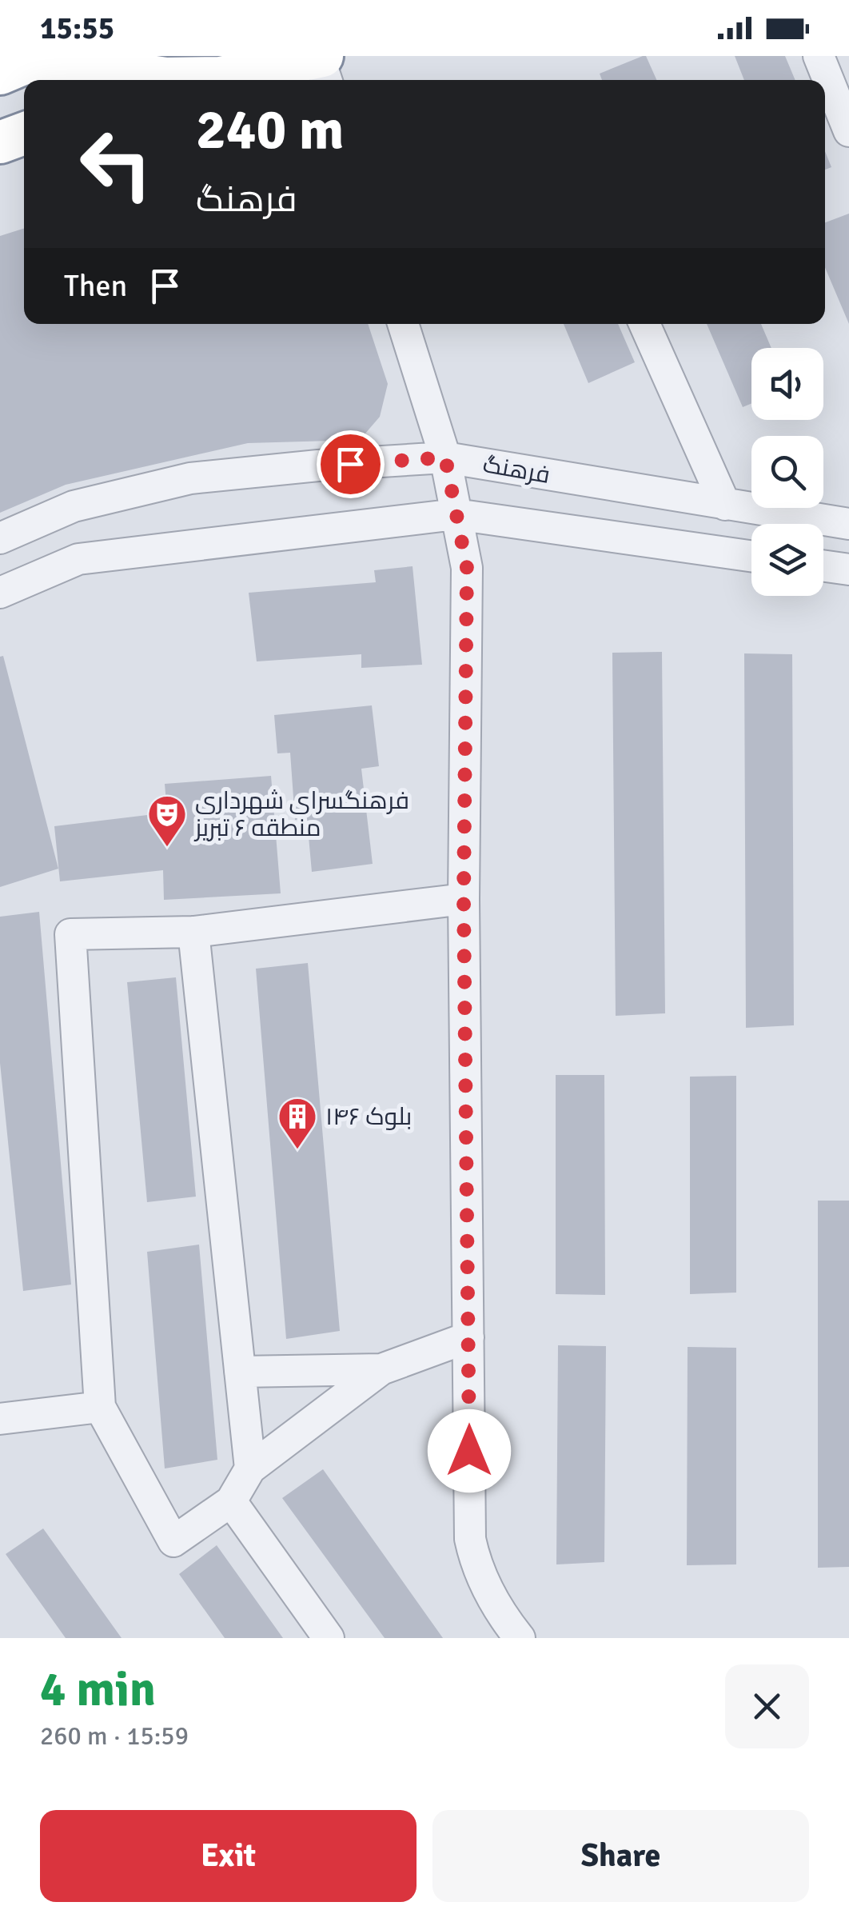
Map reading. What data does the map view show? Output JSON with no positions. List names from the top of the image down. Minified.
{"streets":{"street":["فرهنگ"]},"places":{"theatre":["فرهنگسرای شهرداری منطقه ۶ تبریز"],"building":["بلوک ۱۴۶"]},"page":{"status":"15:55","turn":["240 m","فرهنگ"],"then":"Then","heading":["4 min","260 m · 15:59"],"buttons":["Exit","Share"]}}
